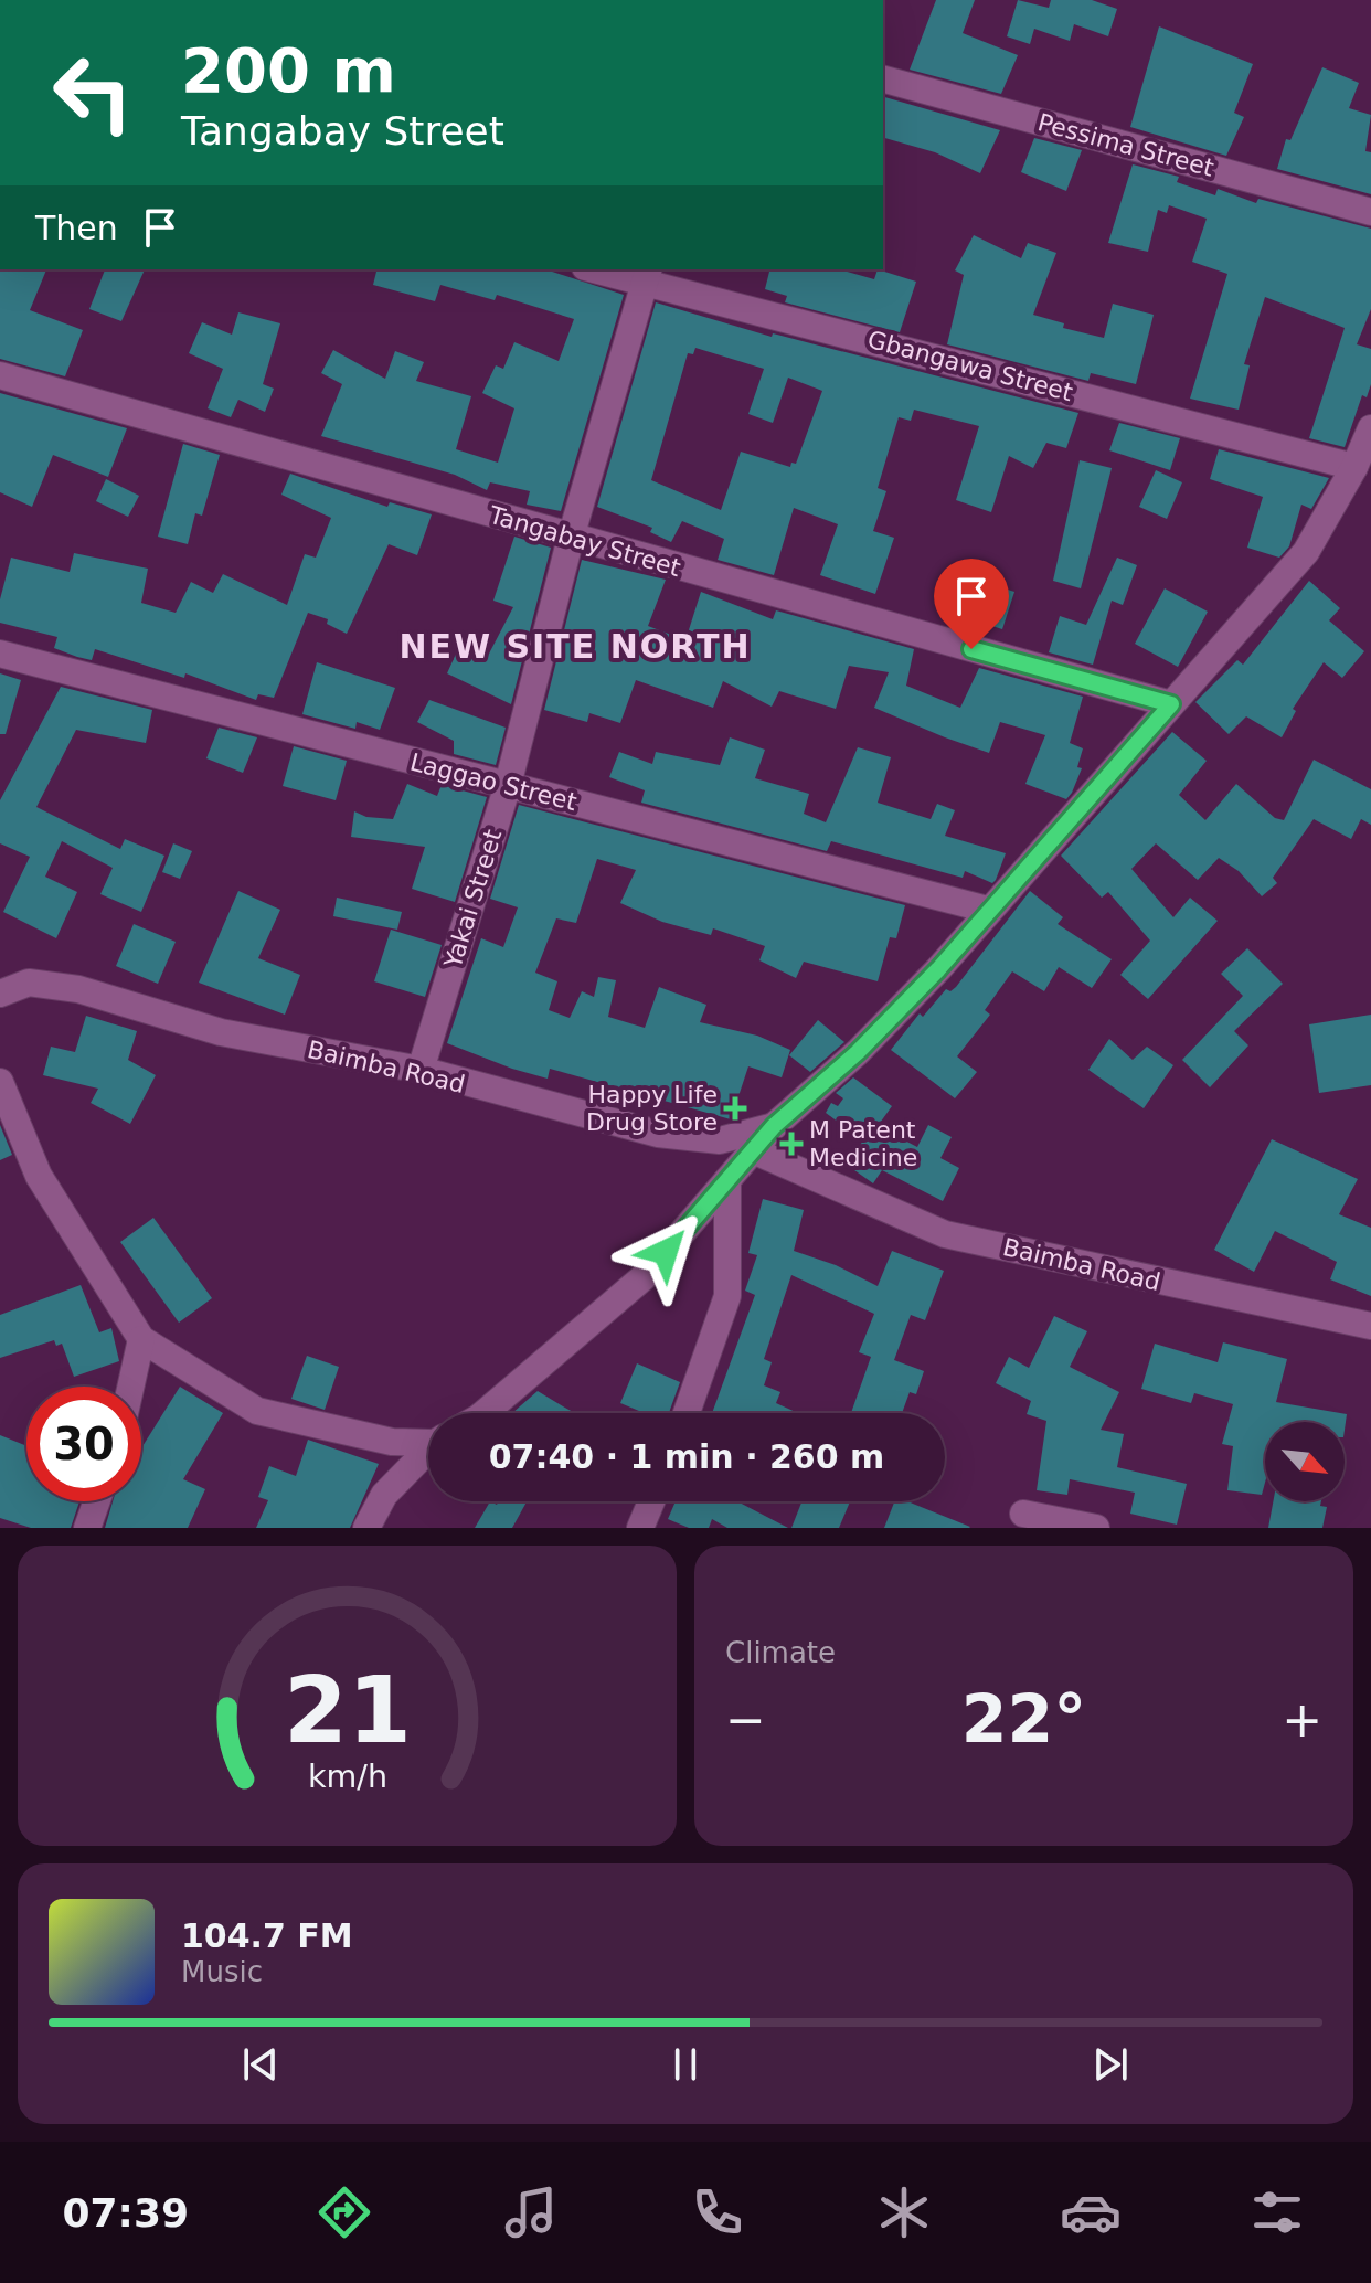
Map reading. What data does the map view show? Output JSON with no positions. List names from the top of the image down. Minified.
{"streets":{"street":["Pessima Street","Gbangawa Street","Tangabay Street","Laggao Street","Yakai Street","Baimba Road"]},"crossings":[["Gbangawa Street","Yakai Street"],["Tangabay Street","Yakai Street"],["Laggao Street","Yakai Street"],["Yakai Street","Baimba Road"]],"districts":["NEW SITE NORTH"],"places":{"health":["Happy Life Drug Store","M Patent Medicine"]},"north":"bottom right","page":{"turn":["200 m","Tangabay Street"],"then":"Then","limit":"30","trip":"07:40 · 1 min · 260 m","tile":"Climate","heat":["−","22°","+"],"song":["104.7 FM","Music"],"tabs":"07:39","gauge":["21","km/h"]}}
